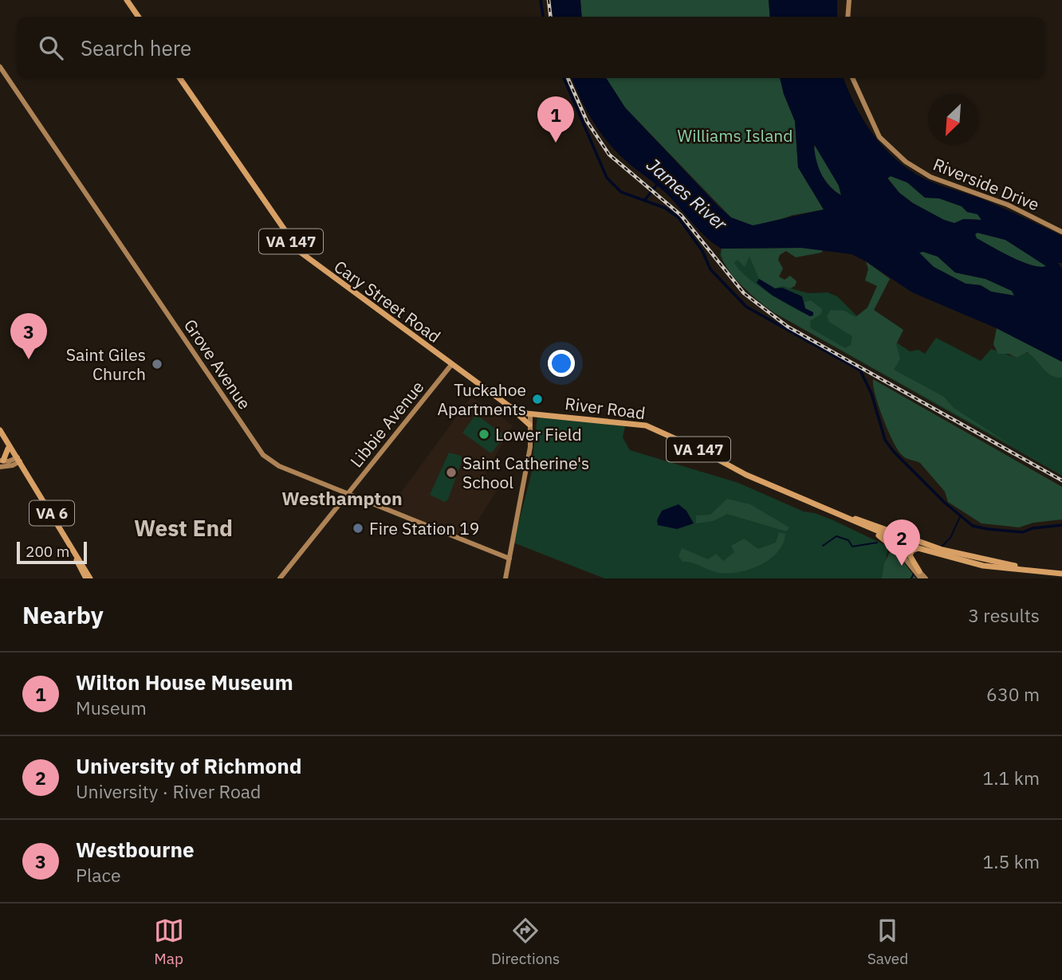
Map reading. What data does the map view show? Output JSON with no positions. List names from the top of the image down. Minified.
{"streets":{"main road":["VA 147","Cary Street Road","River Road","VA 6"],"street":["Riverside Drive","Grove Avenue","Libbie Avenue"]},"crossings":[["VA 147","River Road"],["Cary Street Road","River Road"],["Cary Street Road","Libbie Avenue"],["Grove Avenue","Libbie Avenue"]],"districts":["Westhampton","West End"],"water":["James River"],"parks":["Williams Island"],"places":["Saint Giles Church","Tuckahoe Apartments","Lower Field","Saint Catherine's School","Fire Station 19"],"scale_bar":"200 m","north":"bottom left","page":{"search":"Search here","pins":["1","3","2"],"scale":"200 m","heading":["Nearby","3 results"],"list":[{"mark":"1","name":"Wilton House Museum","note":"Museum","value":"630 m"},{"mark":"2","name":"University of Richmond","note":"University · River Road","value":"1.1 km"},{"mark":"3","name":"Westbourne","note":"Place","value":"1.5 km"}],"nav":["Map","Directions","Saved"]}}
